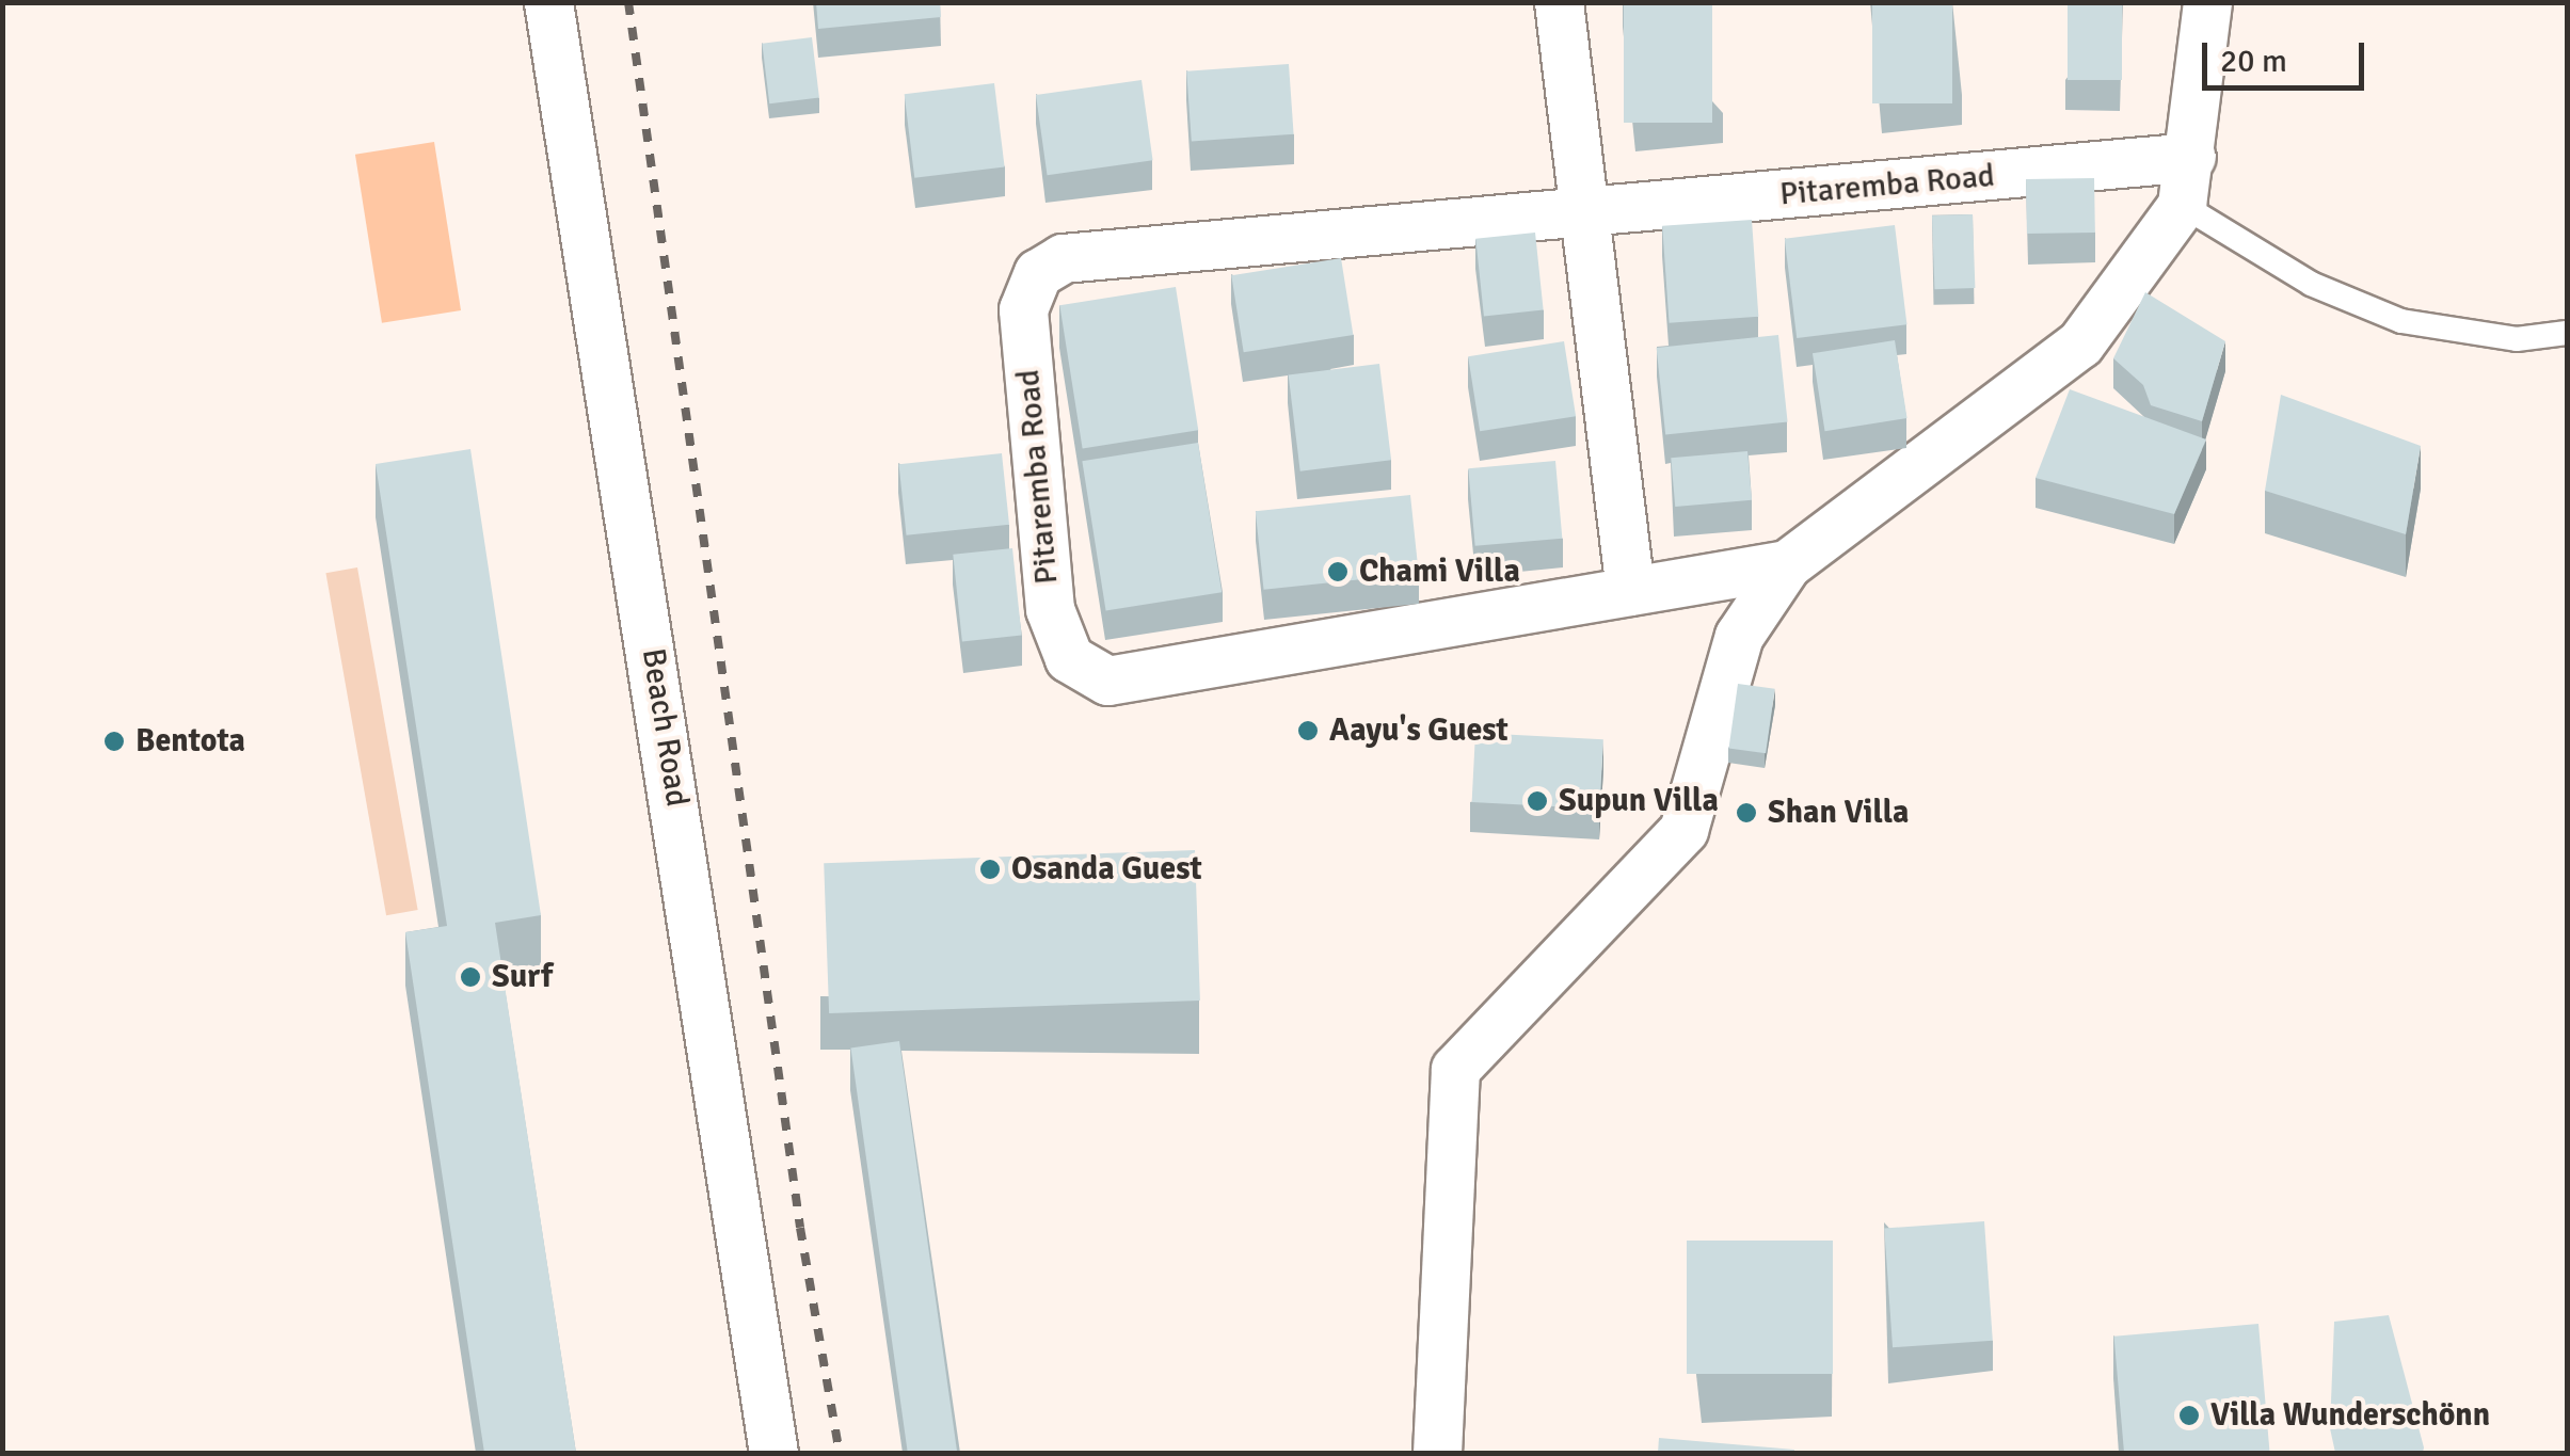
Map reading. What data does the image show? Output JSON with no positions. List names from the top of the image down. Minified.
{"streets":{"street":["Pitaremba Road","Beach Road"]},"places":["Chami Villa","Aayu's Guest","Bentota","Supun Villa","Shan Villa","Osanda Guest","Surf","Villa Wunderschönn"],"scale_bar":"20 m"}
